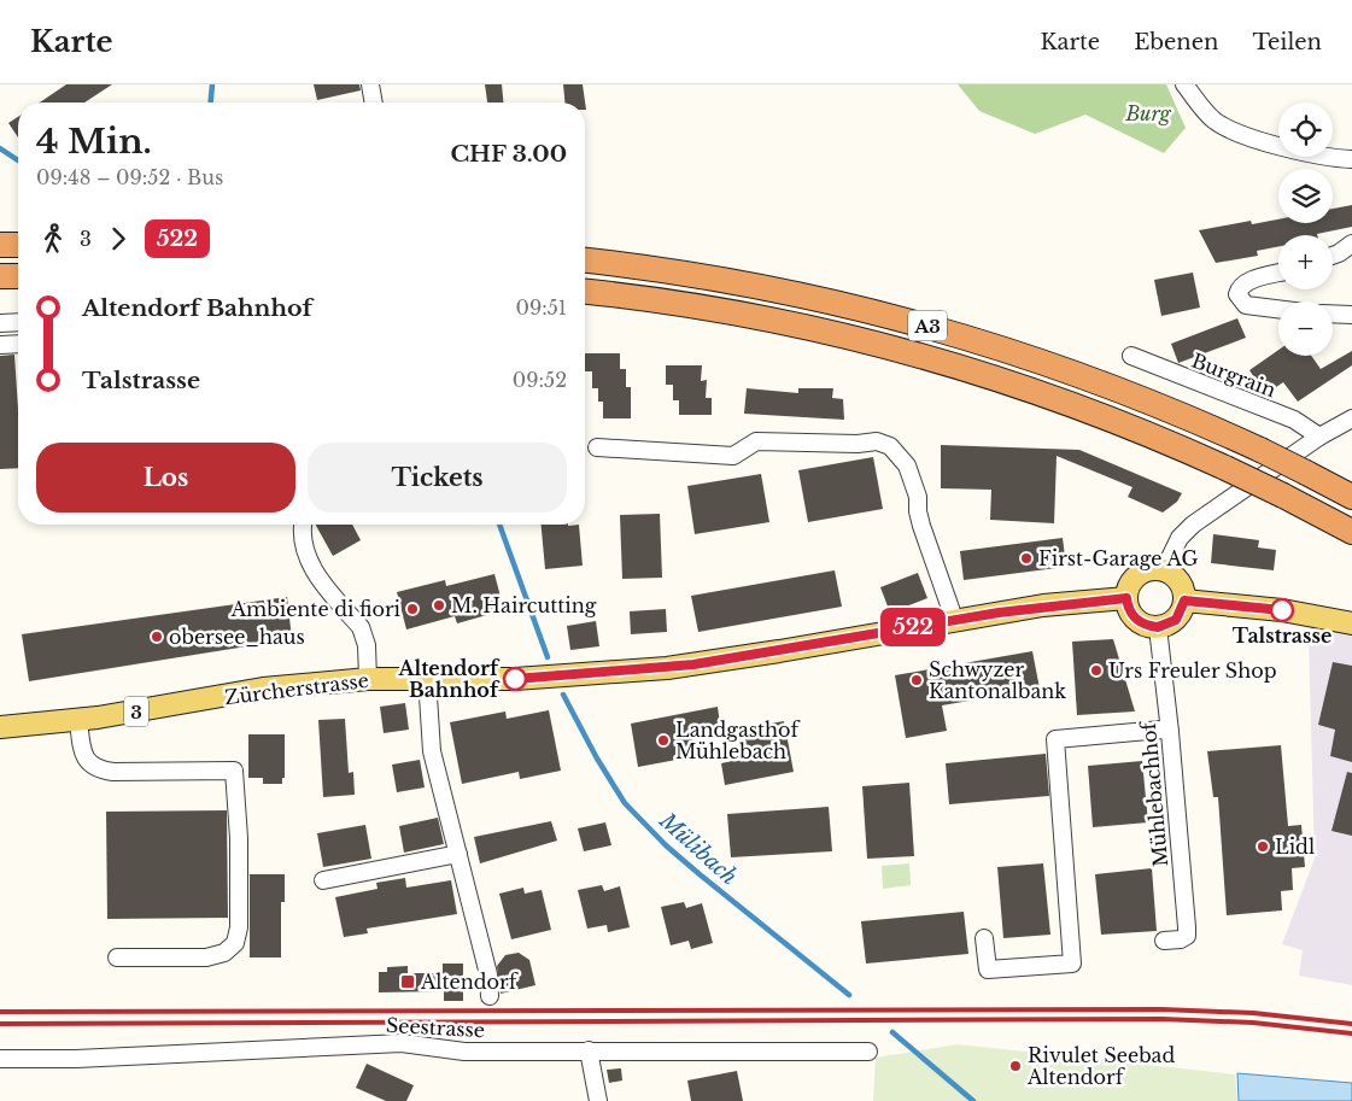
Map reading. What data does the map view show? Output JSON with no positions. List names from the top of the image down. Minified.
{"streets":{"highway":["A3"],"main road":["Zürcherstrasse","3"],"street":["Burgrain","Mühlebachhof","Seestrasse"]},"crossings":[["Zürcherstrasse","Mühlebachhof"]],"water":["Mülibach"],"parks":["Burg"],"places":{"other":["First-Garage AG","M. Haircutting","Ambiente di fiori","Talstrasse","obersee_haus","Urs Freuler Shop","Altendorf Bahnhof","Schwyzer Kantonalbank","Landgasthof Mühlebach","Lidl","Rivulet Seebad Altendorf"],"transit":["Altendorf"]},"lines":["bus line 522"],"page":{"header":"Karte","nav":["Karte","Ebenen","Teilen"],"on_map":"522","map_buttons":["+","−"],"heading":["4 Min.","09:48 – 09:52 · Bus","CHF 3.00"],"legs":["3","522"],"list":[{"name":"Altendorf Bahnhof","value":"09:51"},{"name":"Talstrasse","value":"09:52"}],"buttons":["Los","Tickets"]}}
